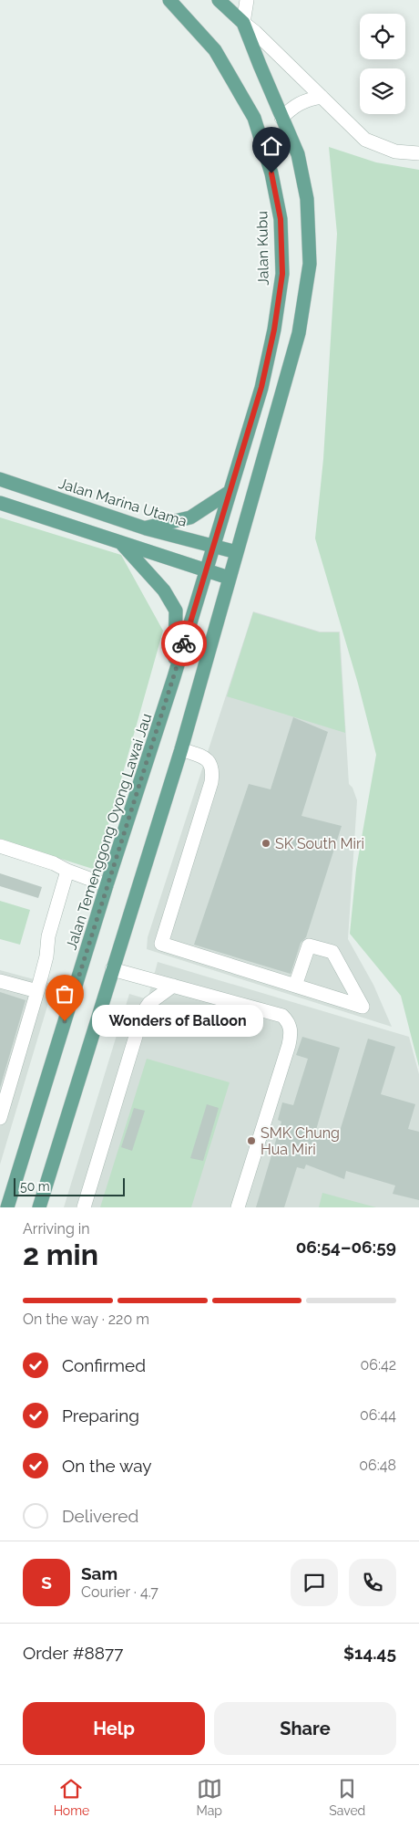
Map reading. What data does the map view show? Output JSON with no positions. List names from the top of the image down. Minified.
{"streets":{"main road":["Jalan Kubu","Jalan Marina Utama","Jalan Temenggong Oyong Lawai Jau"]},"crossings":[["Jalan Kubu","Jalan Marina Utama"],["Jalan Kubu","Jalan Temenggong Oyong Lawai Jau"]],"places":["SK South Miri","Wonders of Balloon","SMK Chung Hua Miri"],"scale_bar":"50 m","page":{"bubble":"Wonders of Balloon","scale":"50 m","heading":["2 min","Arriving in","06:54–06:59"],"panel":["Sam","Courier · 4.7","Order #8877","$14.45"],"bar":"On the way · 220 m","list":[["Confirmed","06:42"],["Preparing","06:44"],["On the way","06:48"],"Delivered"],"round":"S","buttons":["Help","Share"],"tabs":["Home","Map","Saved"]}}
